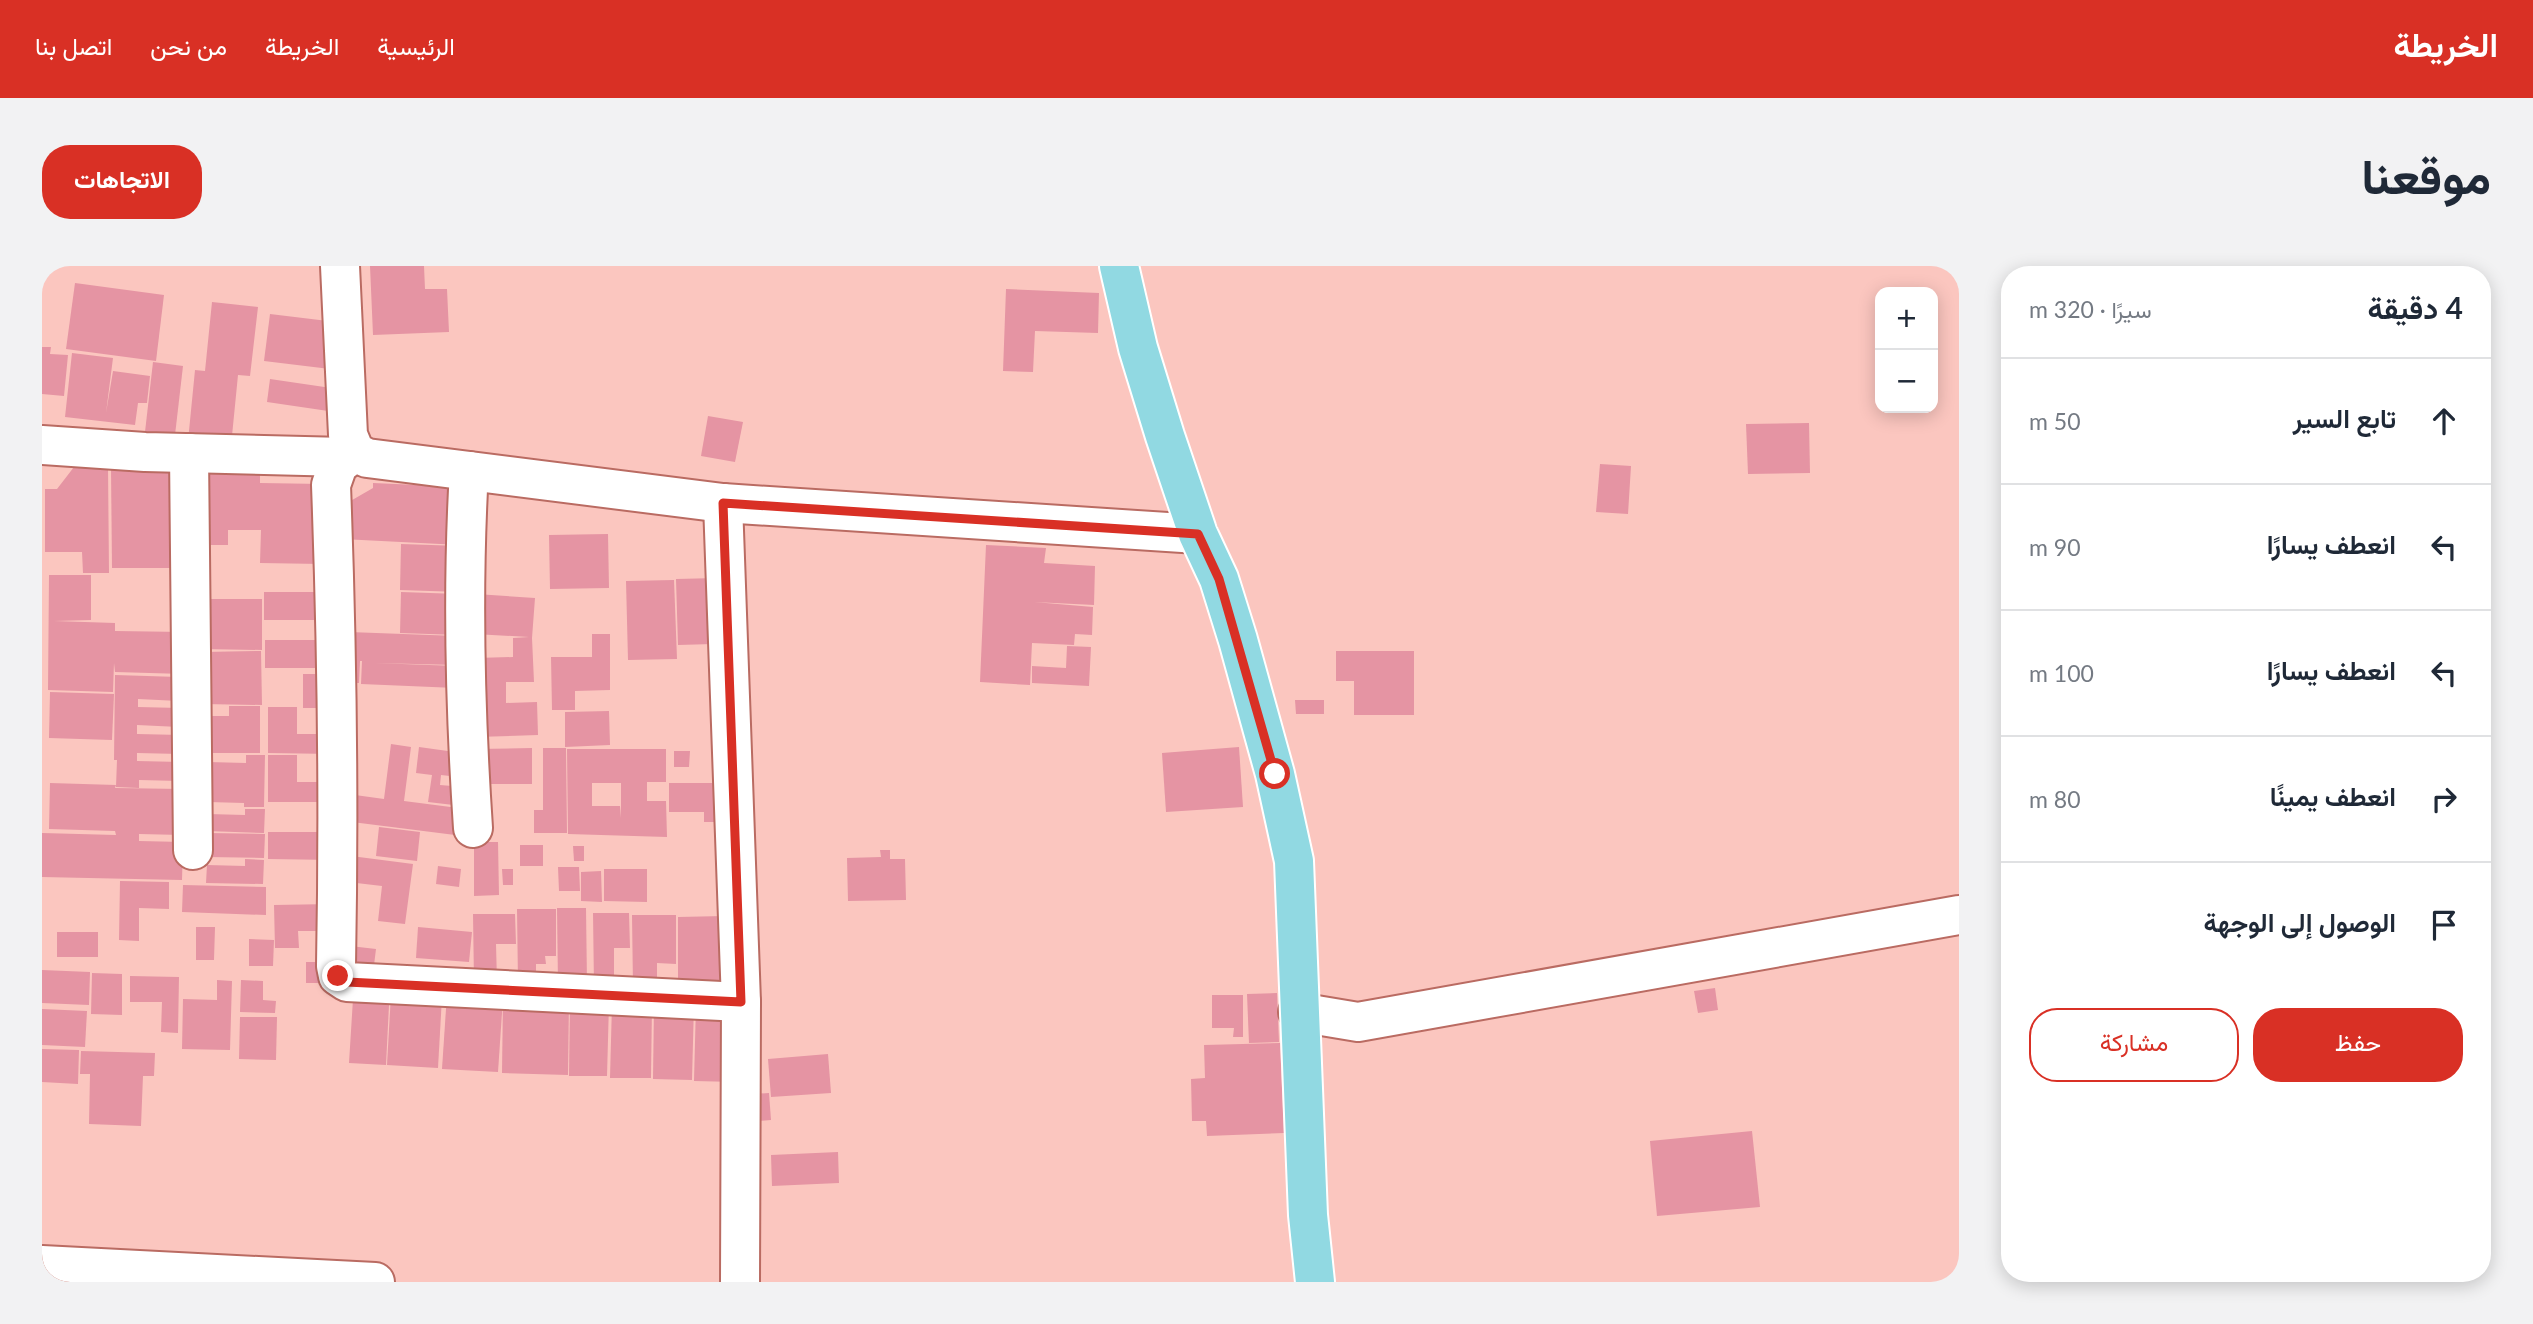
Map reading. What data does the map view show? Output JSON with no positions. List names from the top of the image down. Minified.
{"page":{"header":"الخريطة","nav":["الرئيسية","الخريطة","من نحن","اتصل بنا"],"title":"موقعنا","buttons":["الاتجاهات",["حفظ","مشاركة"]],"heading":["4 دقيقة","سيرًا · 320 m"],"map_buttons":["+","−"],"list":[["تابع السير","50 m"],["انعطف يسارًا","90 m"],["انعطف يسارًا","100 m"],["انعطف يمينًا","80 m"],"الوصول إلى الوجهة"]}}
